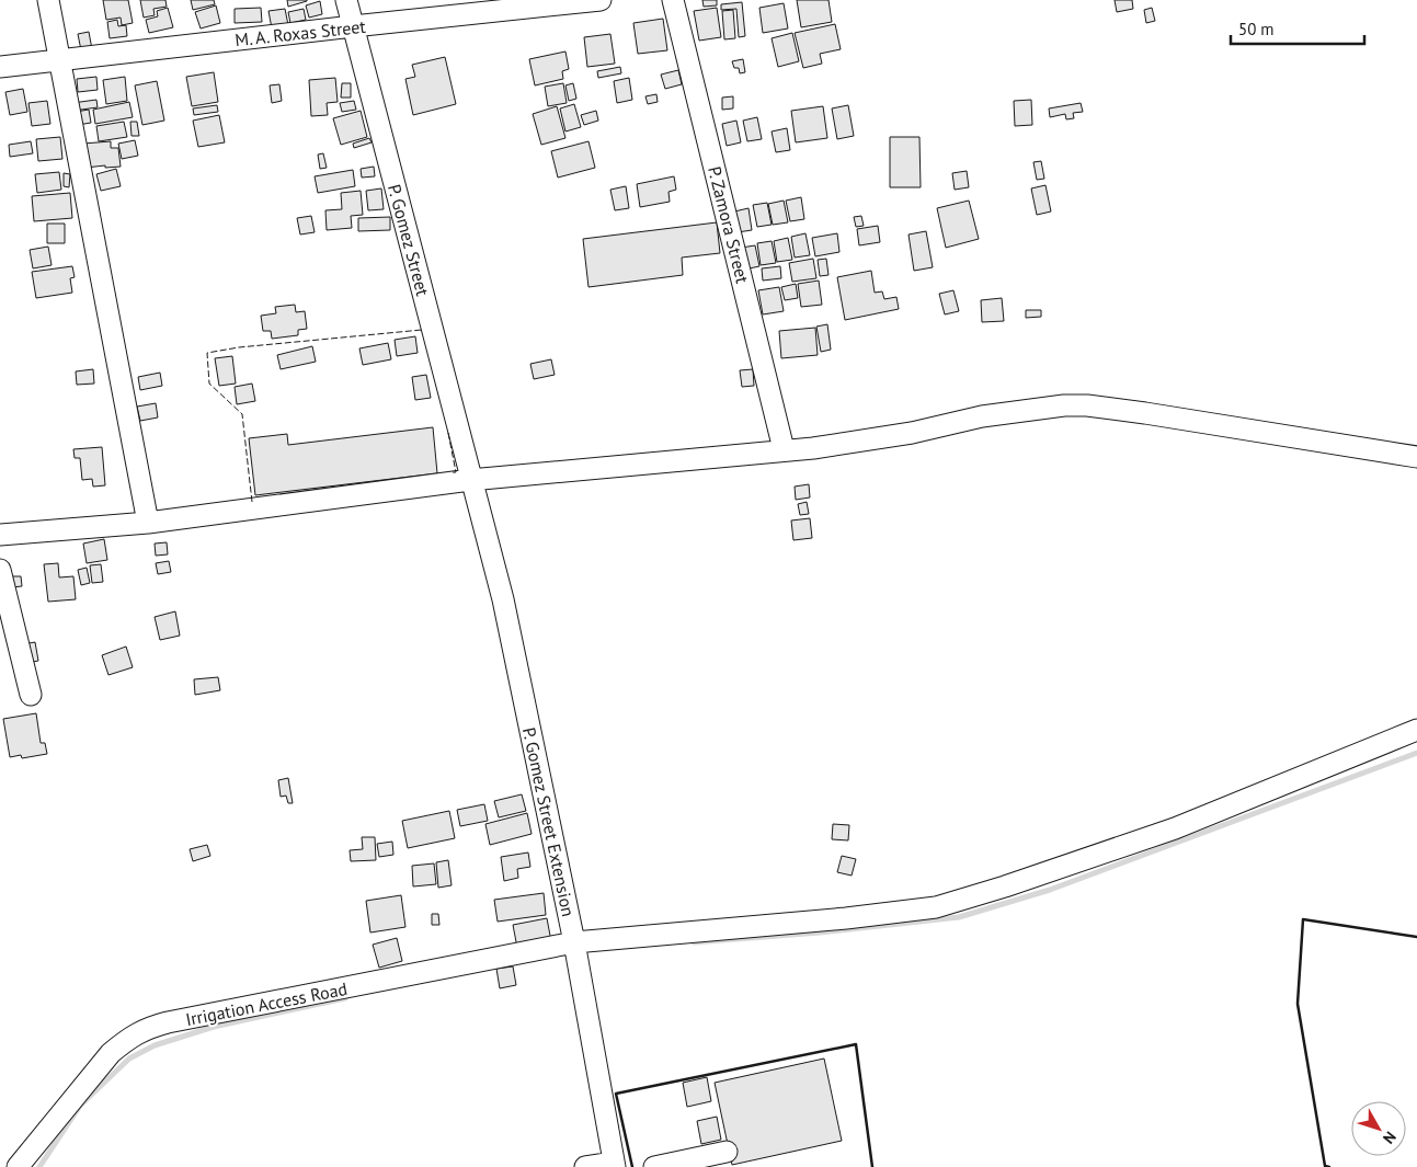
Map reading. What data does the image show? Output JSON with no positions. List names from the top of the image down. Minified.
{"streets":{"street":["M. A. Roxas Street","P. Zamora Street","P. Gomez Street","P. Gomez Street Extension","Irrigation Access Road"]},"crossings":[["M. A. Roxas Street","P. Gomez Street"],["P. Gomez Street","P. Gomez Street Extension"],["P. Gomez Street Extension","Irrigation Access Road"]],"scale_bar":"50 m","north":"bottom right"}
